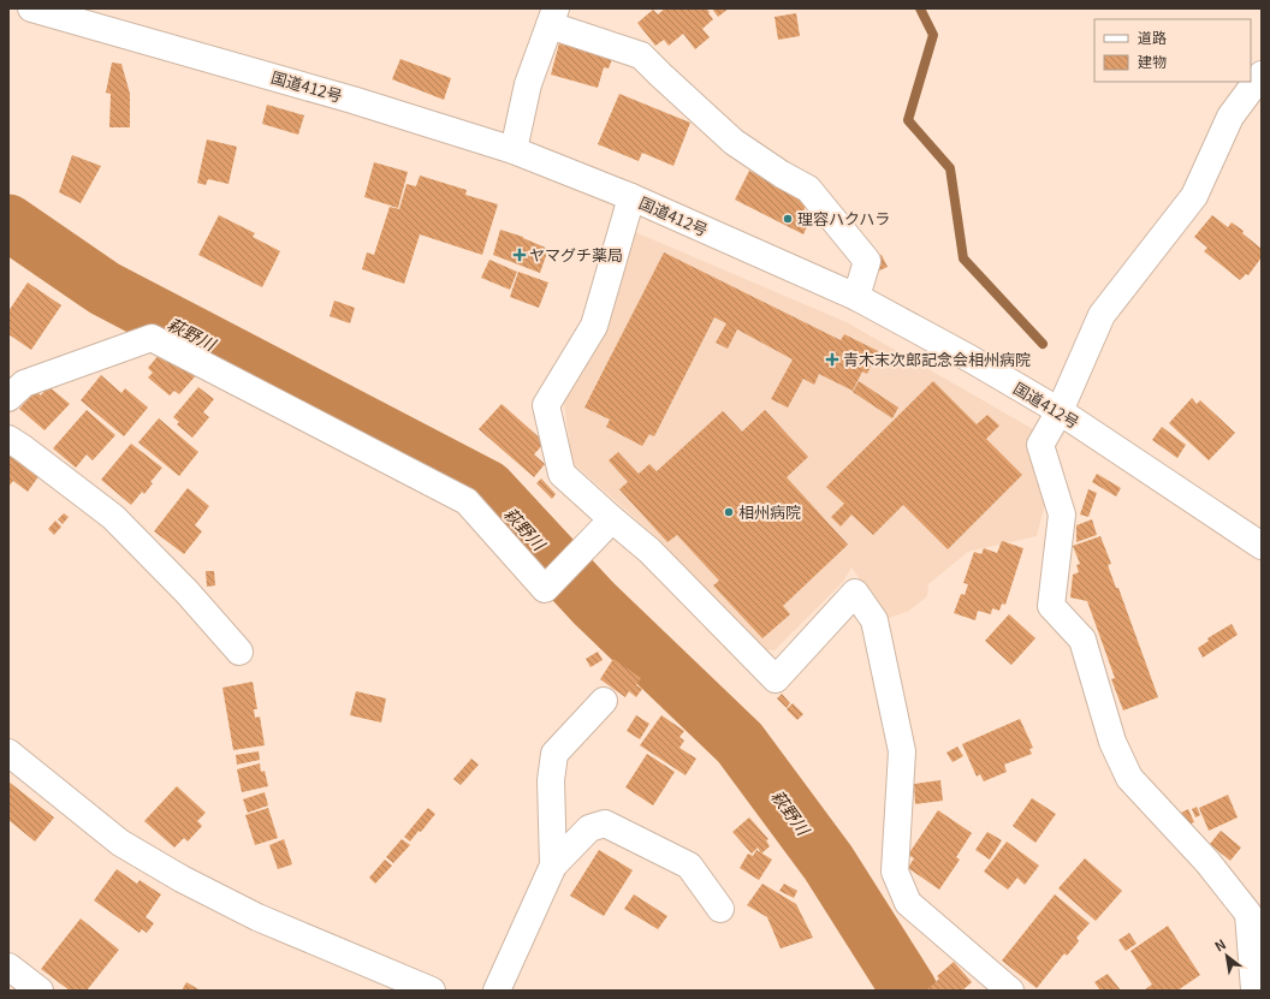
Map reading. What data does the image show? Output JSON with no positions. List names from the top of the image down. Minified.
{"streets":{"main road":["国道412号"]},"water":["萩野川"],"places":{"other":["理容ハクハラ","相州病院"],"health":["ヤマグチ薬局","青木末次郎記念会相州病院"]},"legend":["道路","建物"],"north":"top left"}
